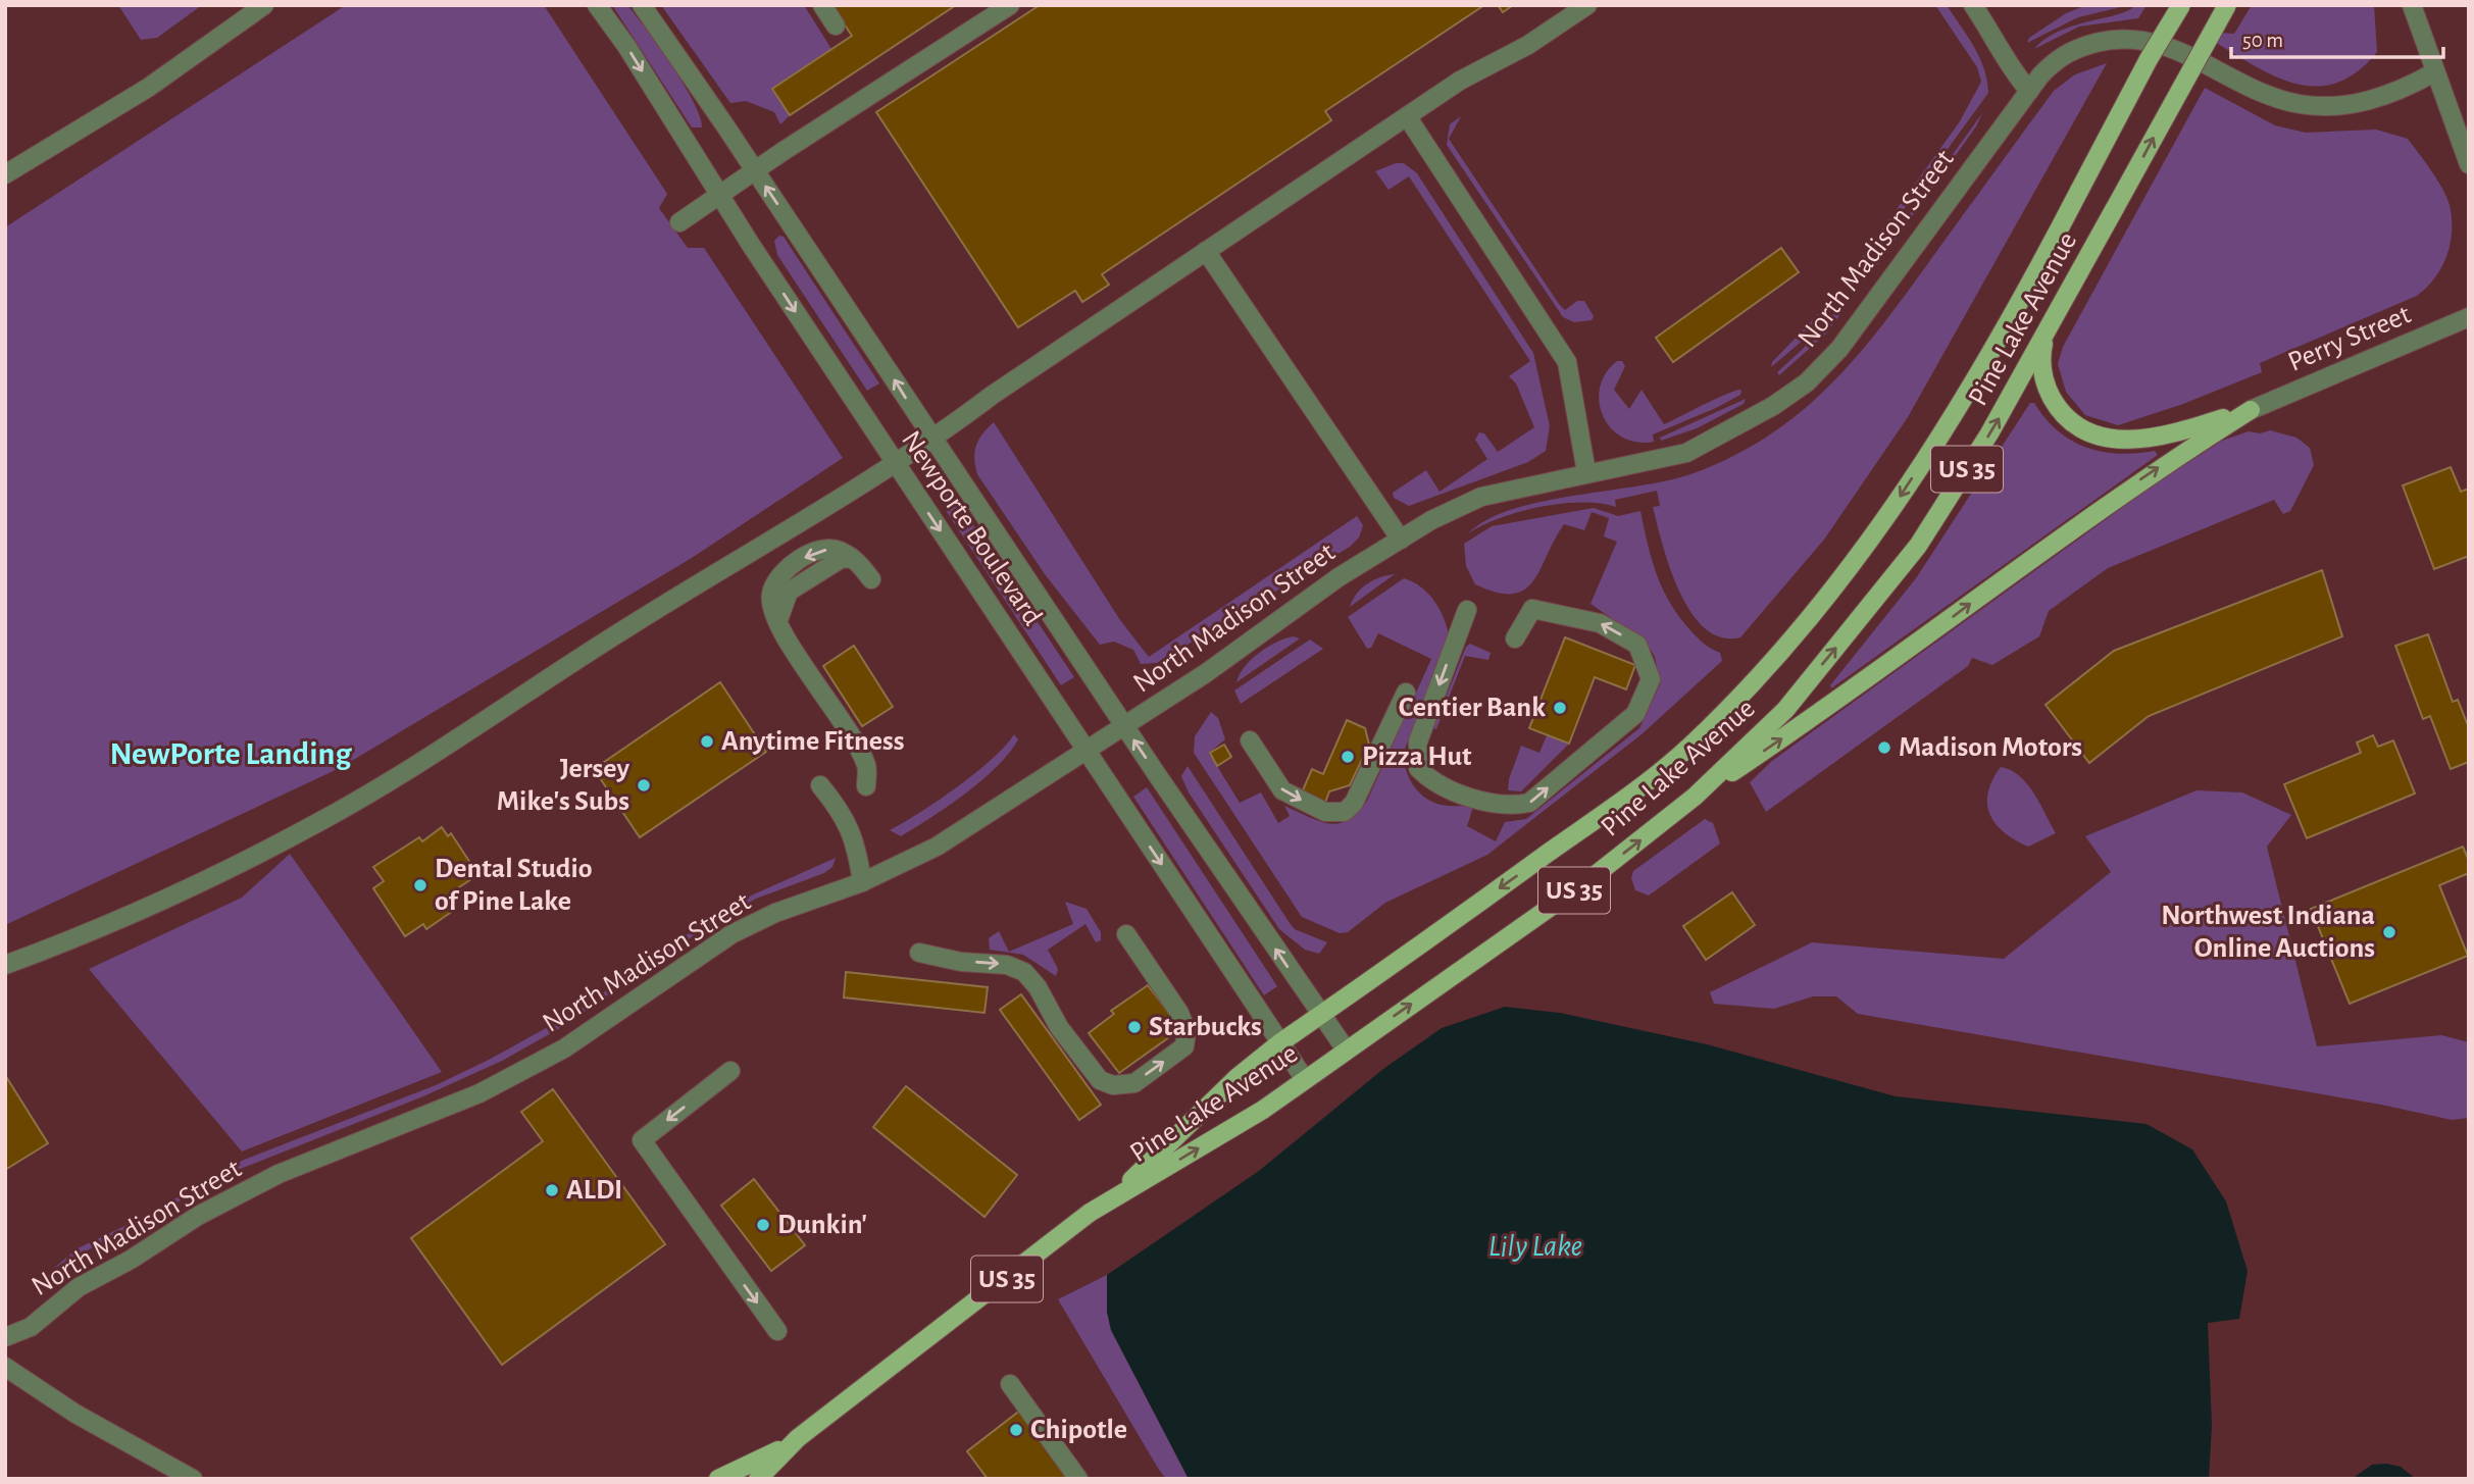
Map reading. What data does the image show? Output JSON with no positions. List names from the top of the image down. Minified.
{"streets":{"main road":["Pine Lake Avenue","US 35"],"street":["North Madison Street","Perry Street","Newporte Boulevard"]},"crossings":[["North Madison Street","Newporte Boulevard"],["Pine Lake Avenue","Newporte Boulevard"]],"districts":["NewPorte Landing"],"water":["Lily Lake"],"places":["Centier Bank","Anytime Fitness","Madison Motors","Pizza Hut","Jersey Mike's Subs","Dental Studio of Pine Lake","Northwest Indiana Online Auctions","Starbucks","ALDI","Dunkin'","Chipotle"],"scale_bar":"50 m"}
